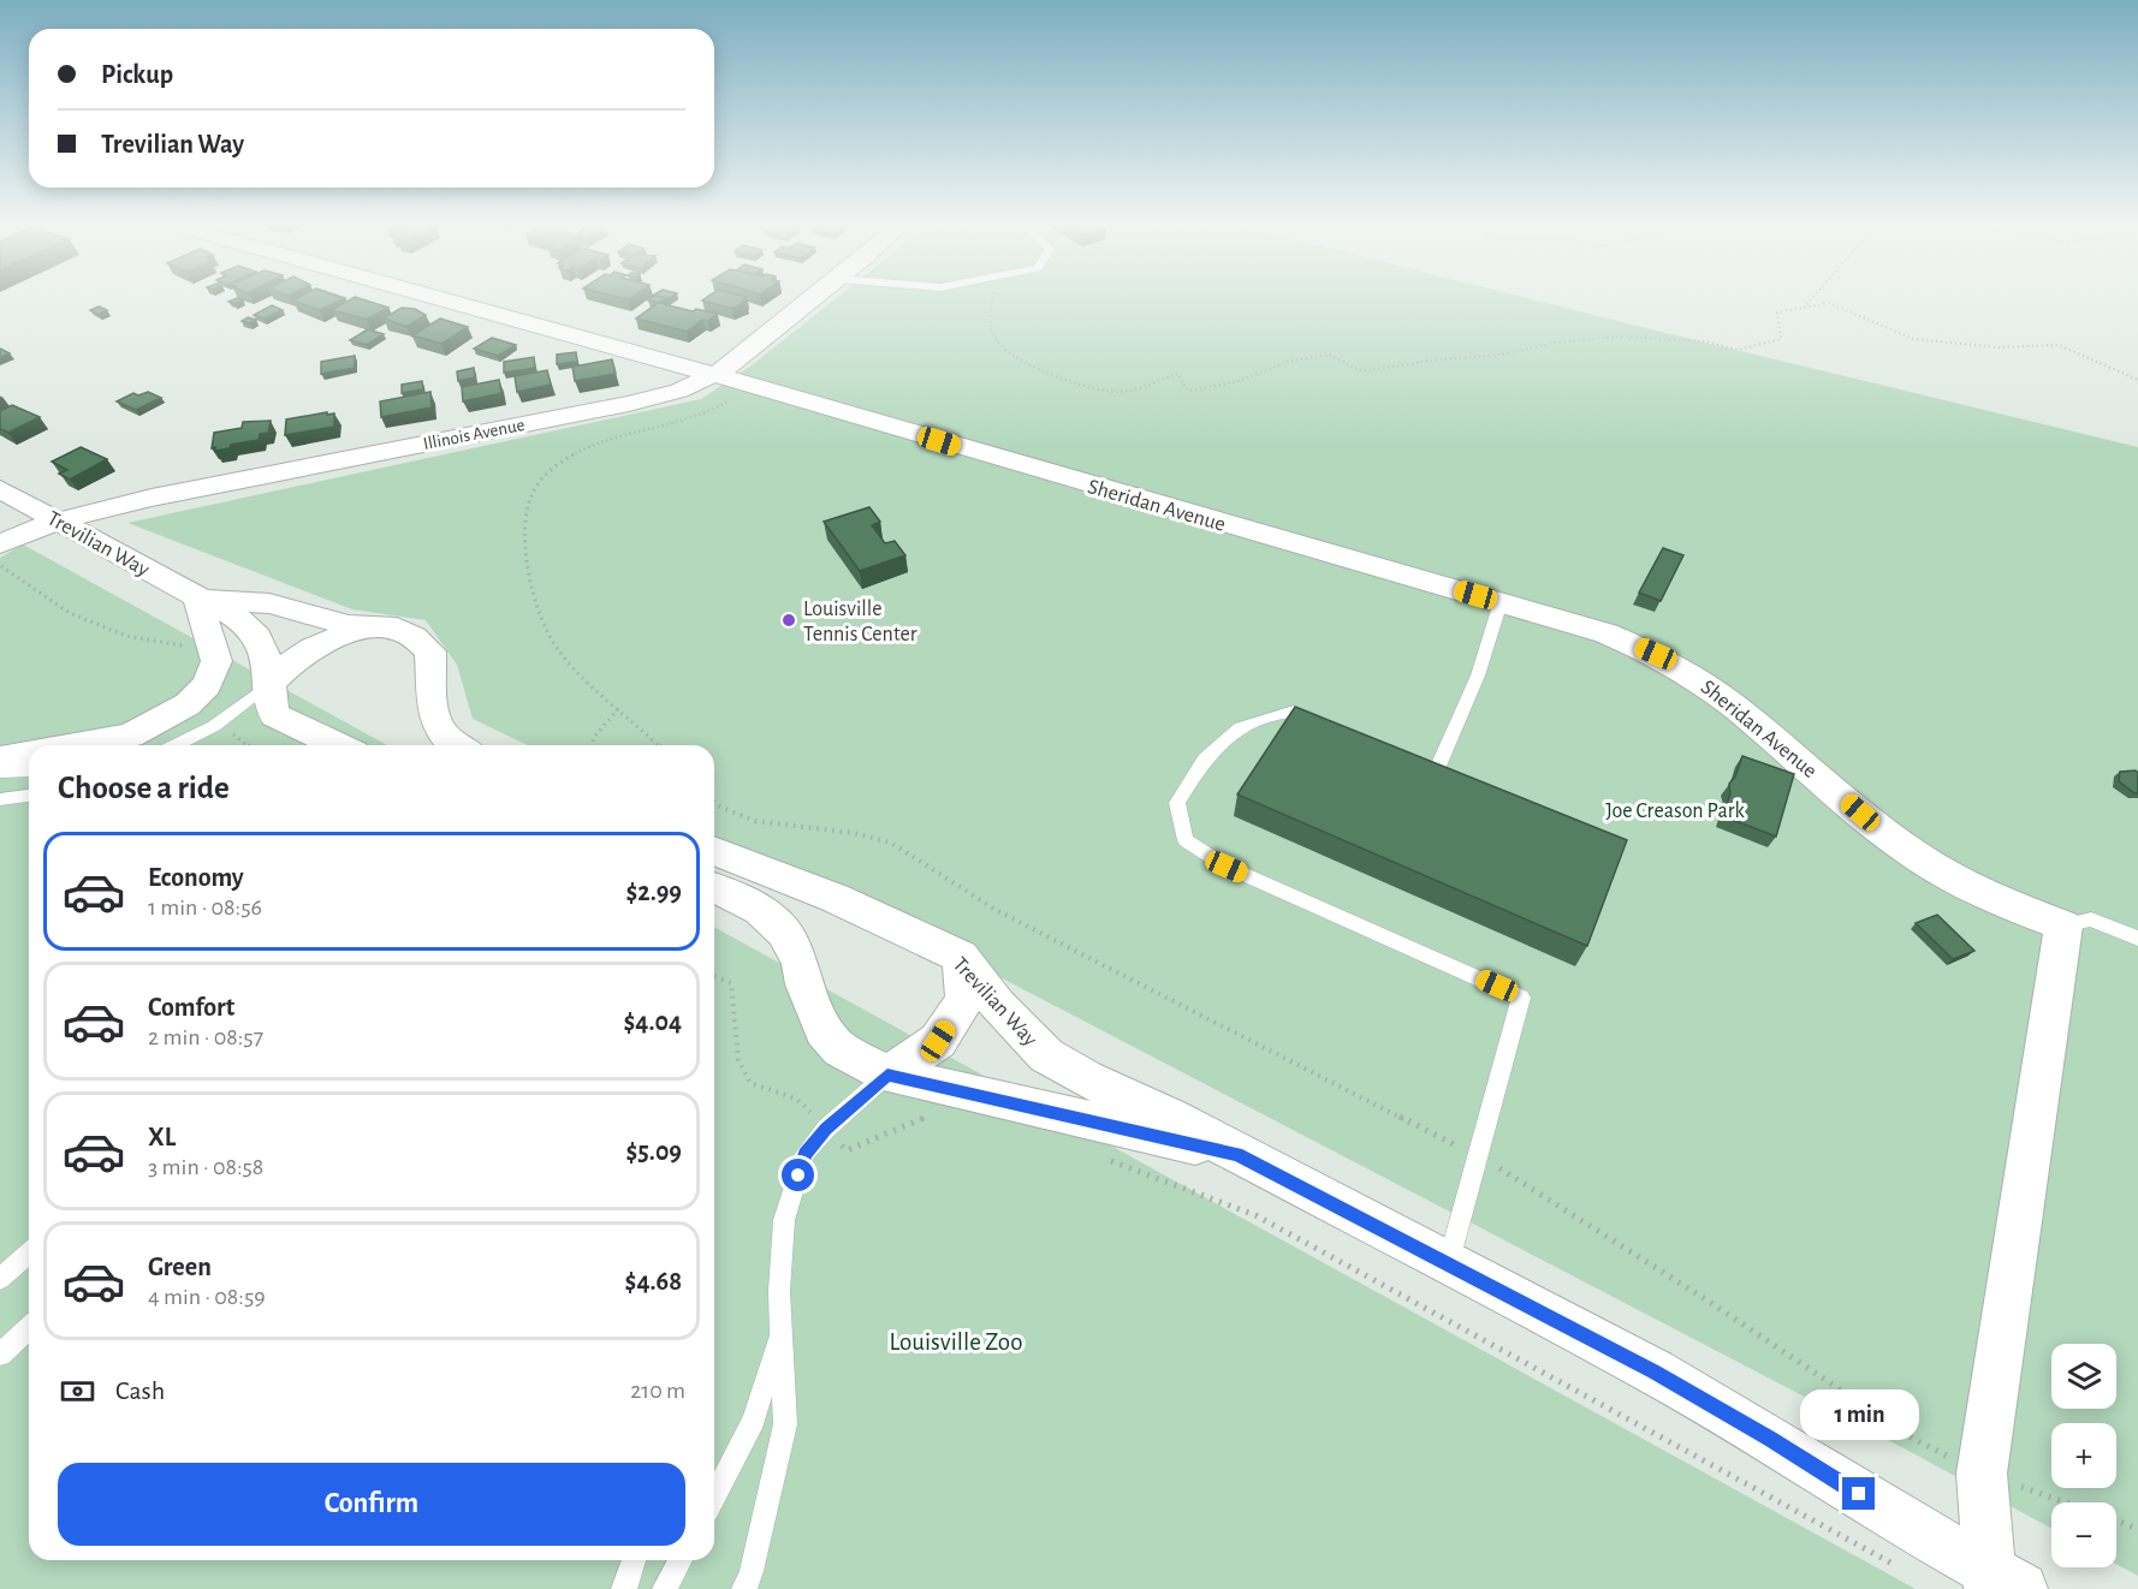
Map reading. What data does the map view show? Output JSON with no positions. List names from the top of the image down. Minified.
{"streets":{"street":["Illinois Avenue","Sheridan Avenue","Trevilian Way"]},"crossings":[["Illinois Avenue","Sheridan Avenue"],["Illinois Avenue","Trevilian Way"]],"parks":["Joe Creason Park","Louisville Zoo"],"places":["Louisville Tennis Center"],"page":{"banner":["Pickup","Trevilian Way"],"heading":"Choose a ride","list":[{"name":"Economy","note":"1 min · 08:56","value":"$2.99"},{"name":"Comfort","note":"2 min · 08:57","value":"$4.04"},{"name":"XL","note":"3 min · 08:58","value":"$5.09"},{"name":"Green","note":"4 min · 08:59","value":"$4.68"}],"map_buttons":["+","−"],"pay":["Cash","210 m"],"bubble":"1 min","buttons":"Confirm"}}
